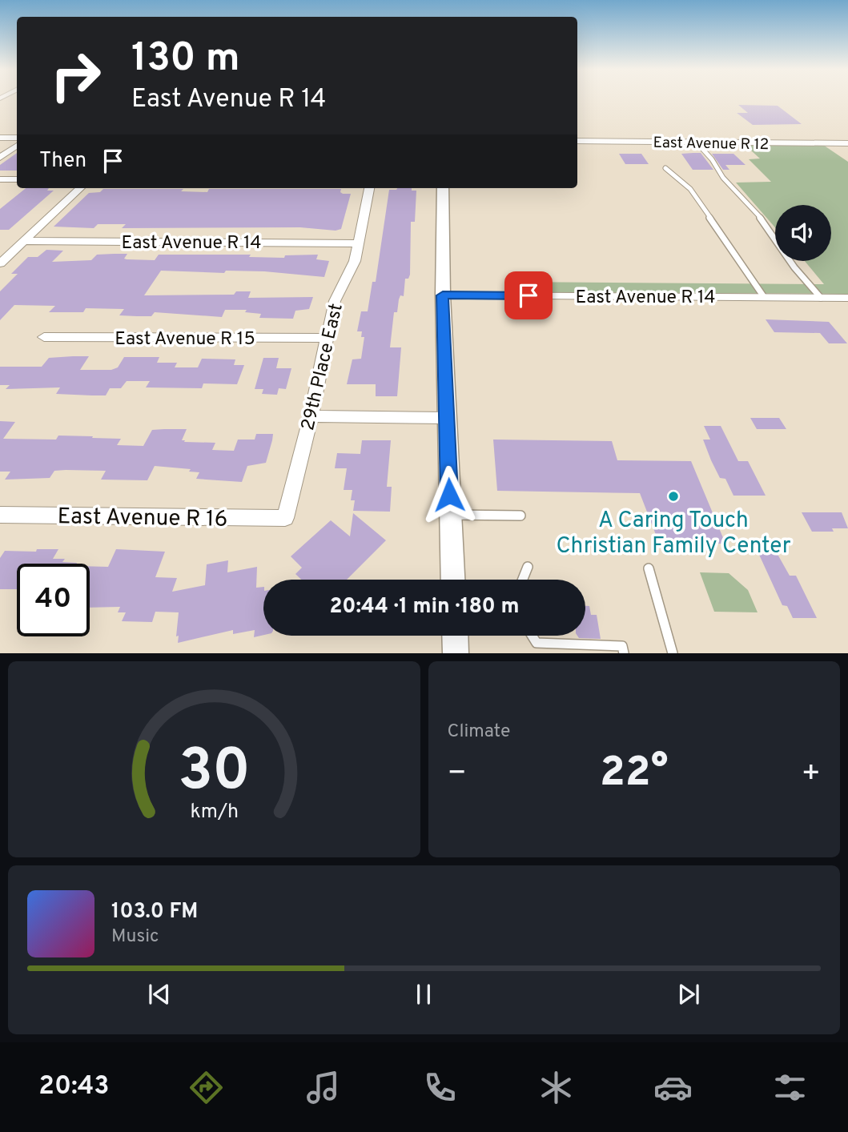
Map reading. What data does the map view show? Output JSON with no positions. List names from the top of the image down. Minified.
{"streets":{"street":["East Avenue R 12","East Avenue R 14","East Avenue R 15","29th Place East","East Avenue R 16"]},"crossings":[["East Avenue R 14","29th Place East"],["East Avenue R 15","29th Place East"],["29th Place East","East Avenue R 16"]],"places":["A Caring Touch Christian Family Center"],"page":{"turn":["130 m","East Avenue R 14"],"then":"Then","limit":"40","trip":"20:44 · 1 min · 180 m","tile":"Climate","heat":["−","22°","+"],"song":["103.0 FM","Music"],"tabs":"20:43","gauge":["30","km/h"]}}
